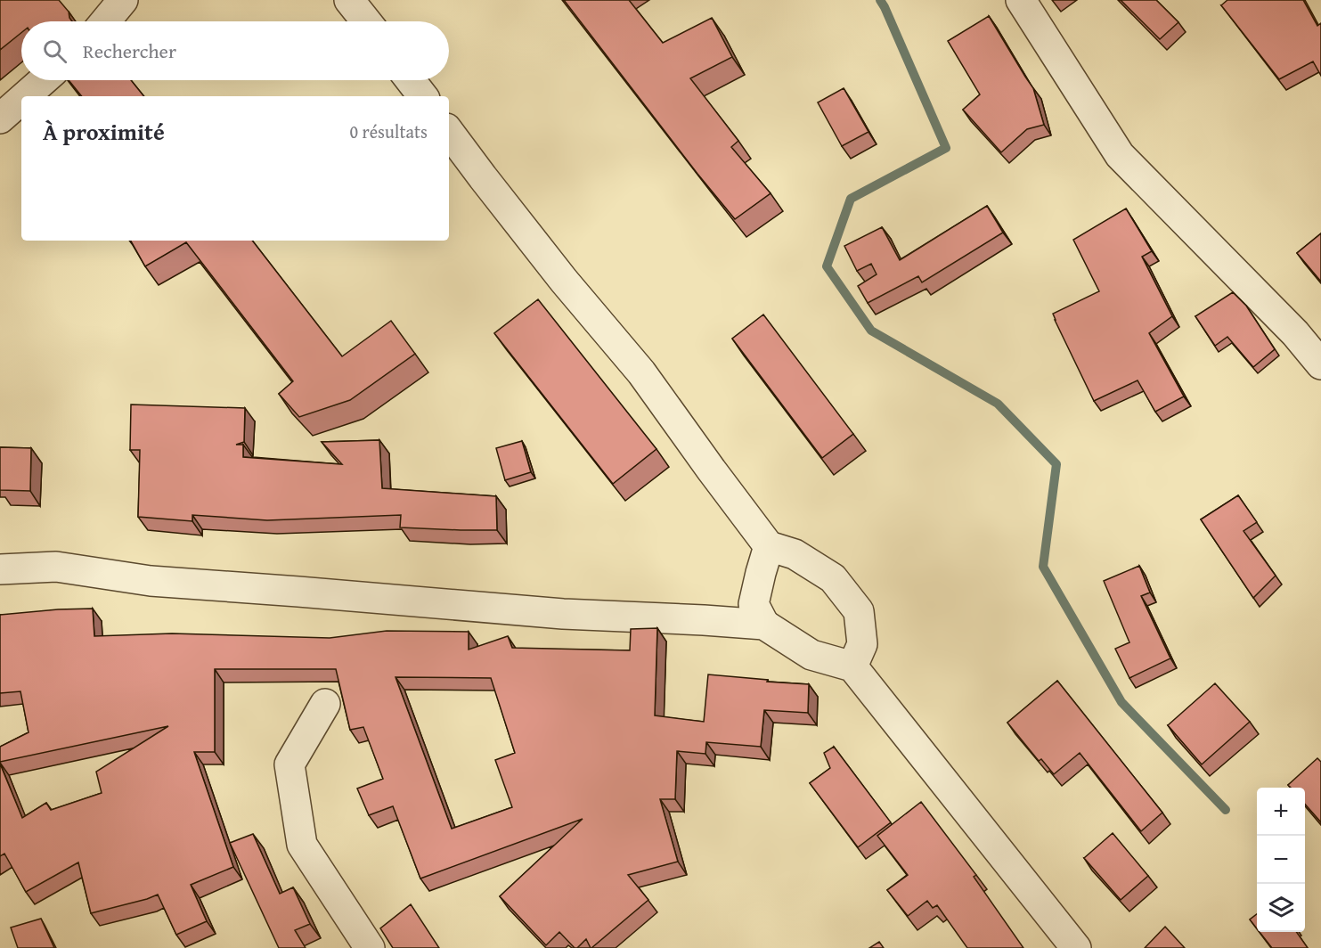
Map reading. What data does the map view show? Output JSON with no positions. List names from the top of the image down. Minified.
{"page":{"search":"Rechercher","heading":["À proximité","0 résultats"],"map_buttons":["+","−"]}}
